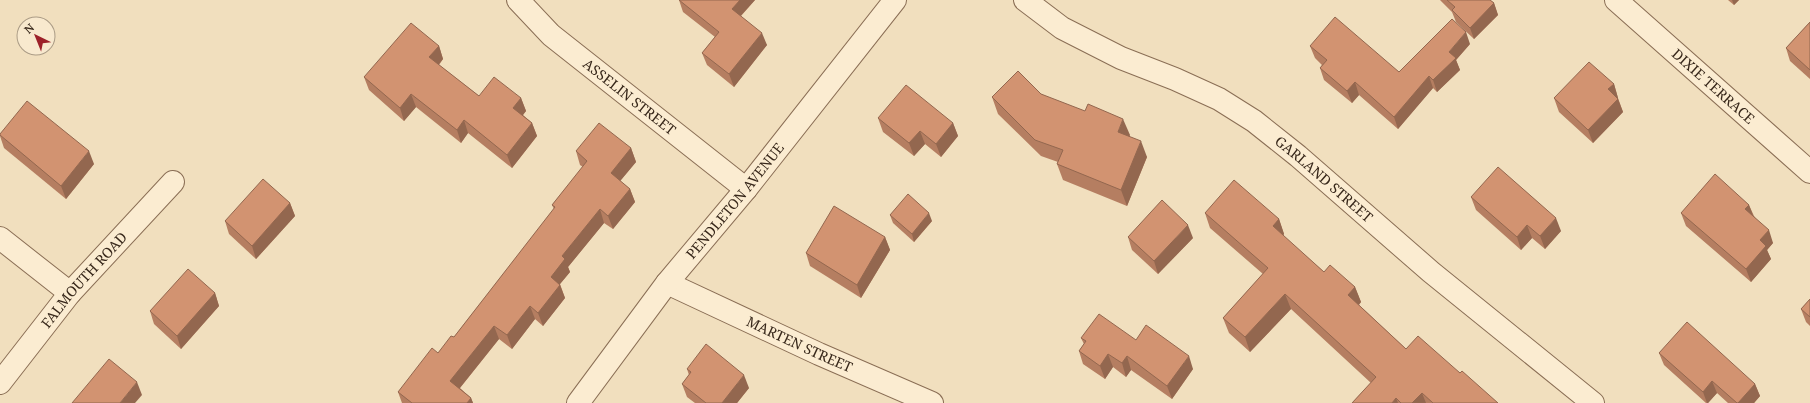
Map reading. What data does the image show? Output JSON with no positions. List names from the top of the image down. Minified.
{"streets":{"street":["DIXIE TERRACE","ASSELIN STREET","GARLAND STREET","PENDLETON AVENUE","FALMOUTH ROAD","MARTEN STREET"]},"crossings":[["ASSELIN STREET","PENDLETON AVENUE"],["PENDLETON AVENUE","MARTEN STREET"]],"north":"top left"}
